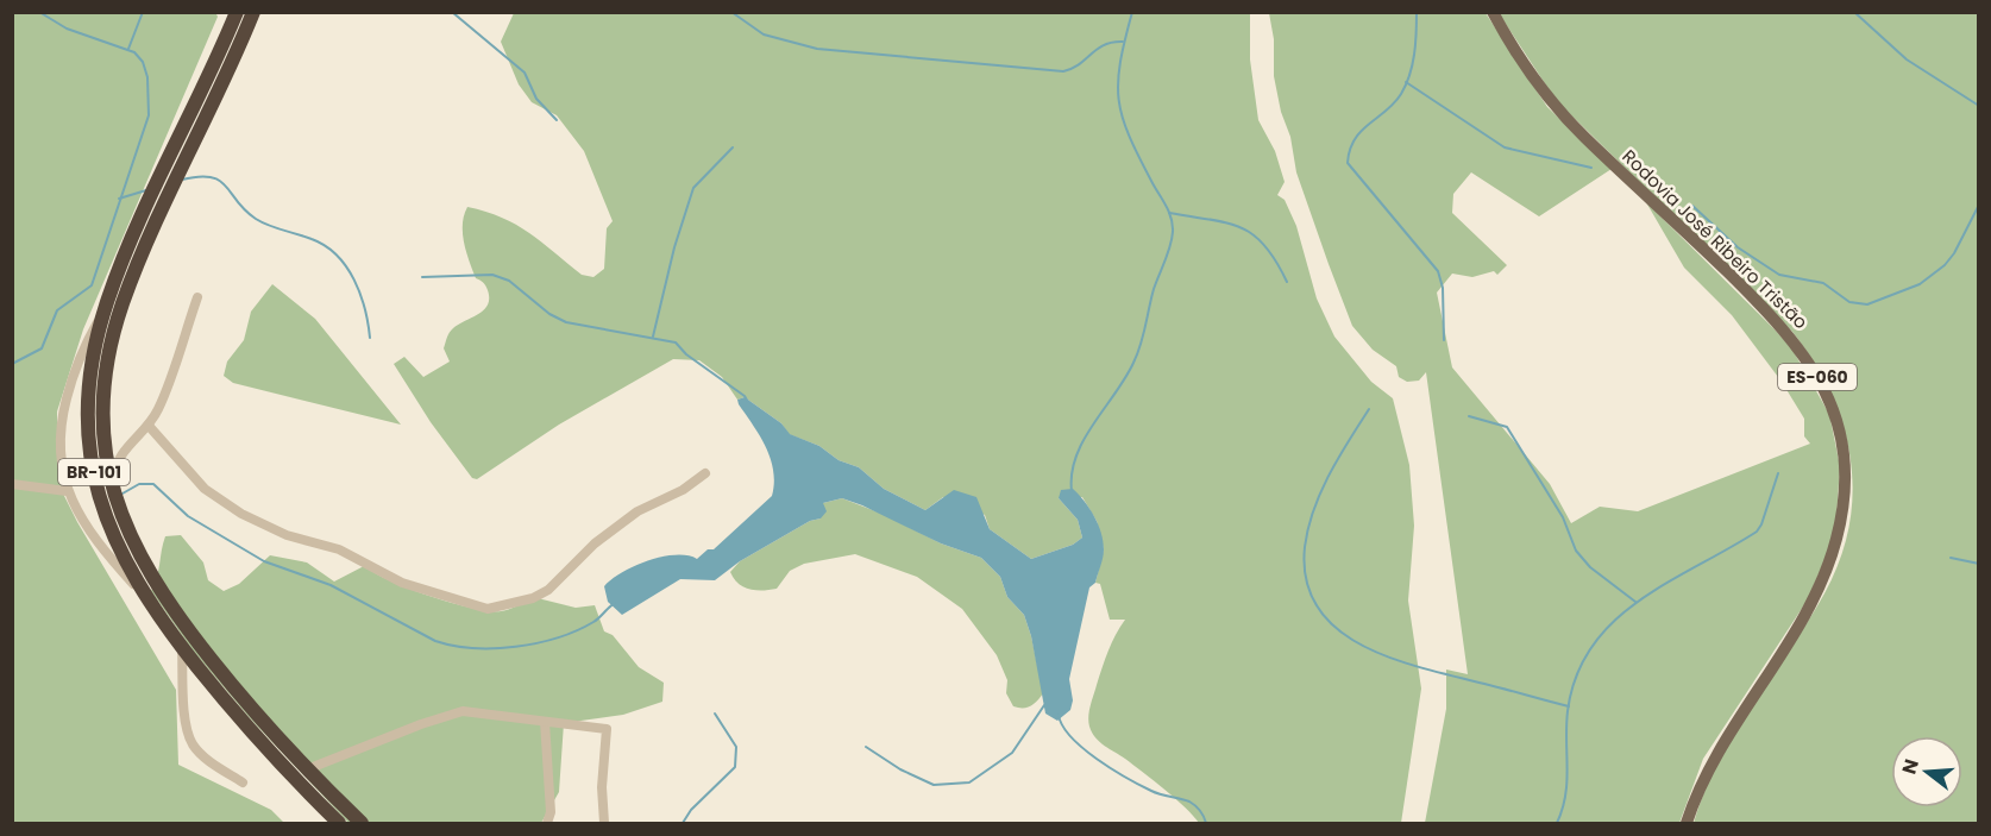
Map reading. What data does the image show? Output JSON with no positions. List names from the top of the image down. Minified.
{"streets":{"highway":["BR-101"],"main road":["Rodovia José Ribeiro Tristão","ES-060"]},"north":"left"}
